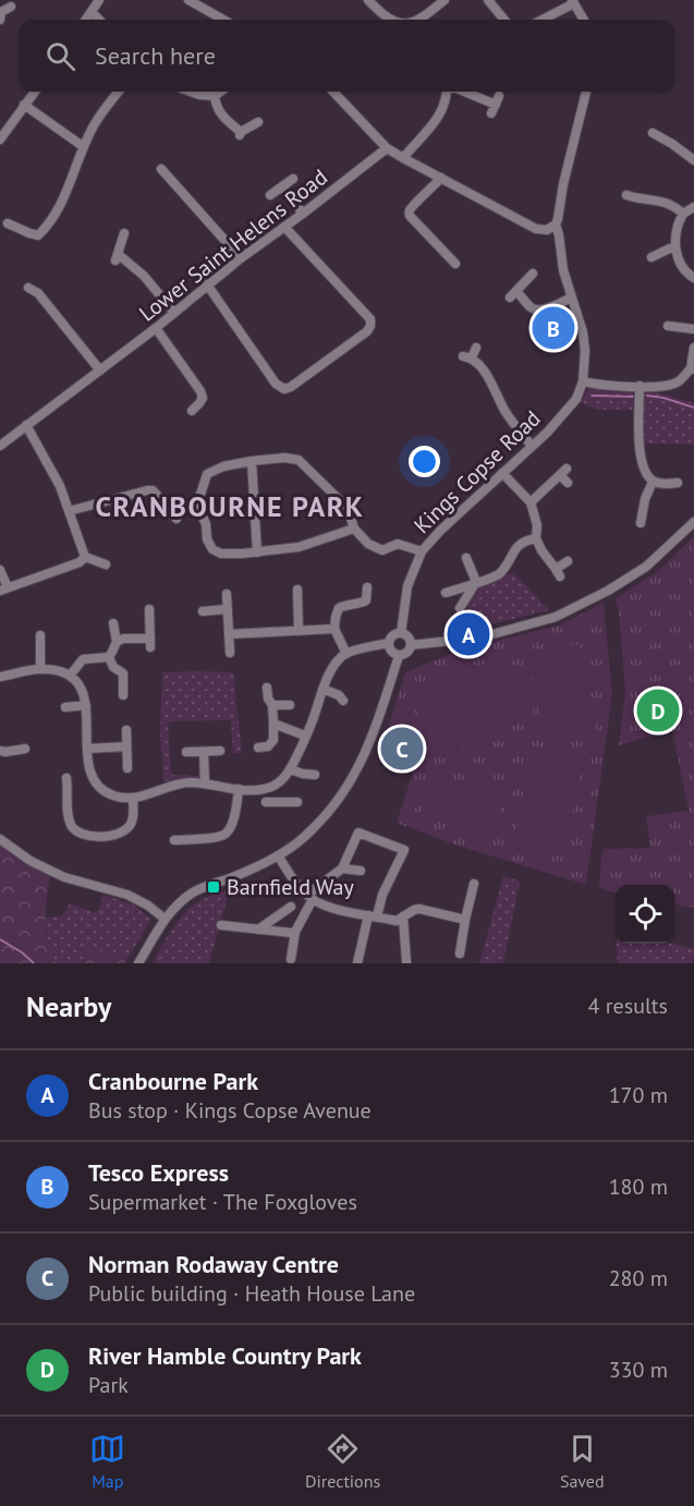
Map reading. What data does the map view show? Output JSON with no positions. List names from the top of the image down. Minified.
{"streets":{"street":["Lower Saint Helens Road","Kings Copse Road"]},"districts":["CRANBOURNE PARK"],"places":{"transit":["Barnfield Way"]},"page":{"search":"Search here","pins":["B","A","D","C"],"heading":["Nearby","4 results"],"list":[{"mark":"A","name":"Cranbourne Park","note":"Bus stop · Kings Copse Avenue","value":"170 m"},{"mark":"B","name":"Tesco Express","note":"Supermarket · The Foxgloves","value":"180 m"},{"mark":"C","name":"Norman Rodaway Centre","note":"Public building · Heath House Lane","value":"280 m"},{"mark":"D","name":"River Hamble Country Park","note":"Park","value":"330 m"}],"nav":["Map","Directions","Saved"]}}
